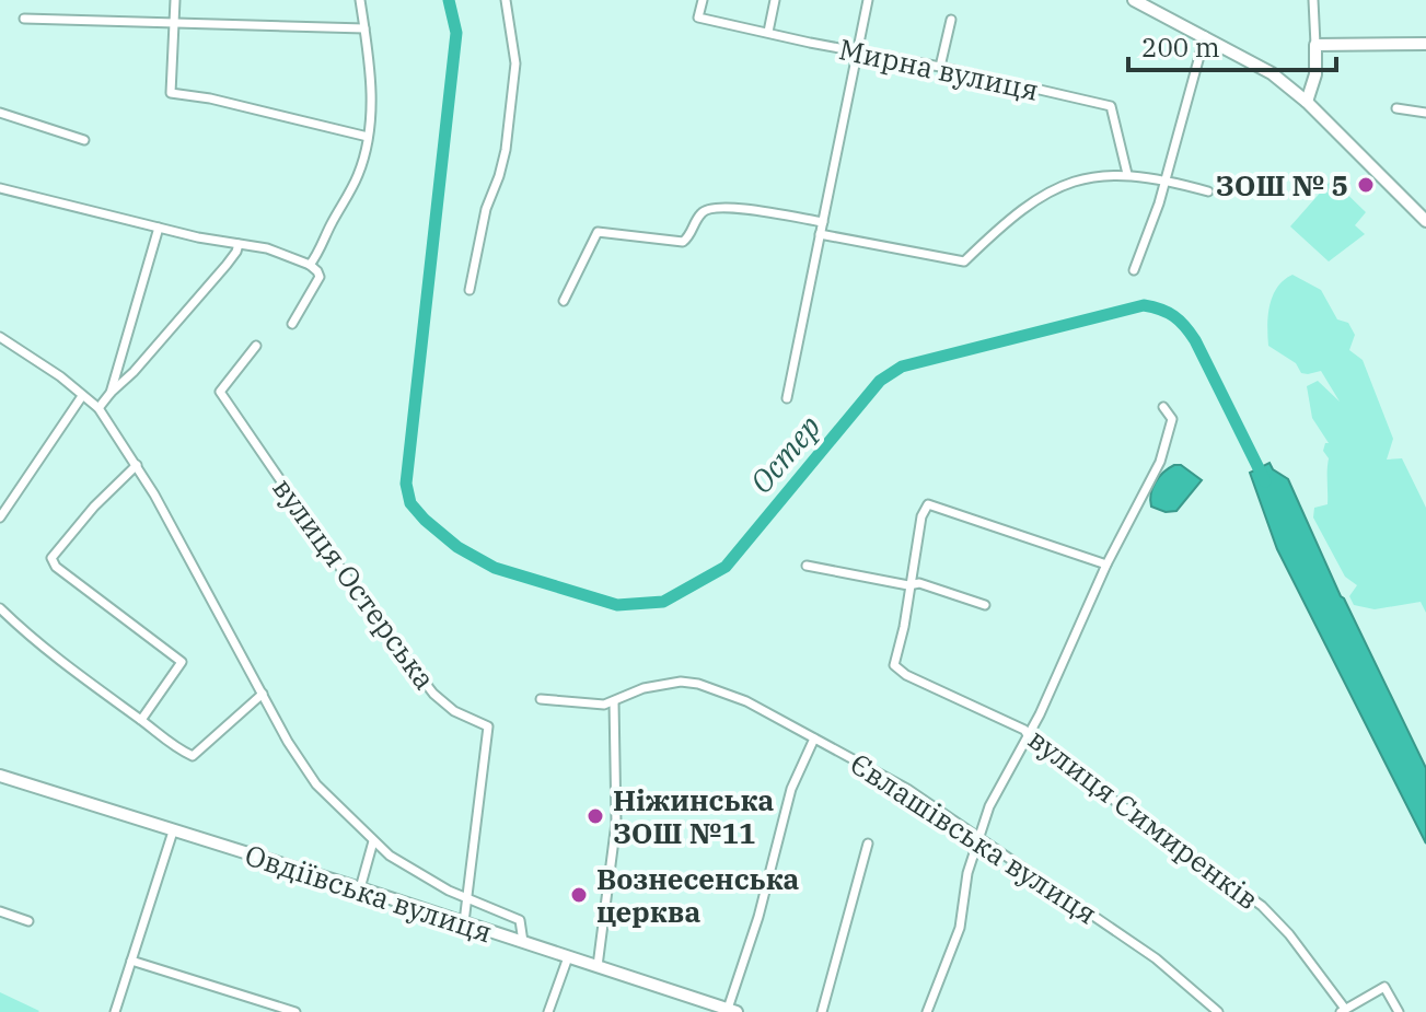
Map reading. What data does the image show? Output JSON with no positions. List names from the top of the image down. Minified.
{"streets":{"main road":["Овдіївська вулиця"],"street":["Мирна вулиця","вулиця Остерська","вулиця Симиренків","Євлашівська вулиця"]},"crossings":[["вулиця Остерська","Овдіївська вулиця"]],"water":["Остер"],"places":["ЗОШ № 5","Ніжинська ЗОШ №11","Вознесенська церква"],"scale_bar":"200 m"}
